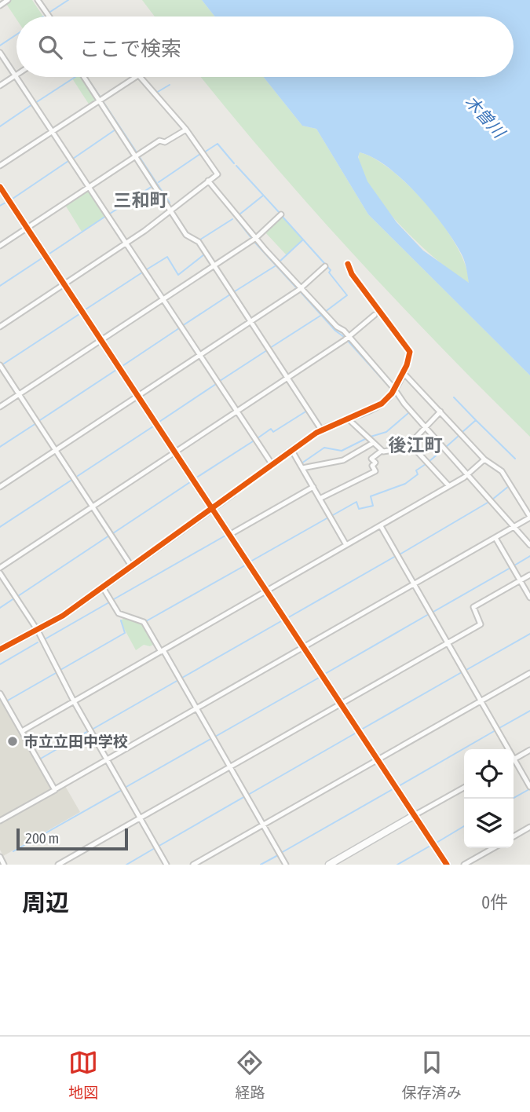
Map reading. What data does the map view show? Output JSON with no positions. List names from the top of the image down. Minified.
{"districts":["三和町","後江町"],"water":["木曽川"],"places":["市立立田中学校"],"scale_bar":"200 m","page":{"search":"ここで検索","scale":"200 m","heading":["周辺","0件"],"nav":["地図","経路","保存済み"]}}
